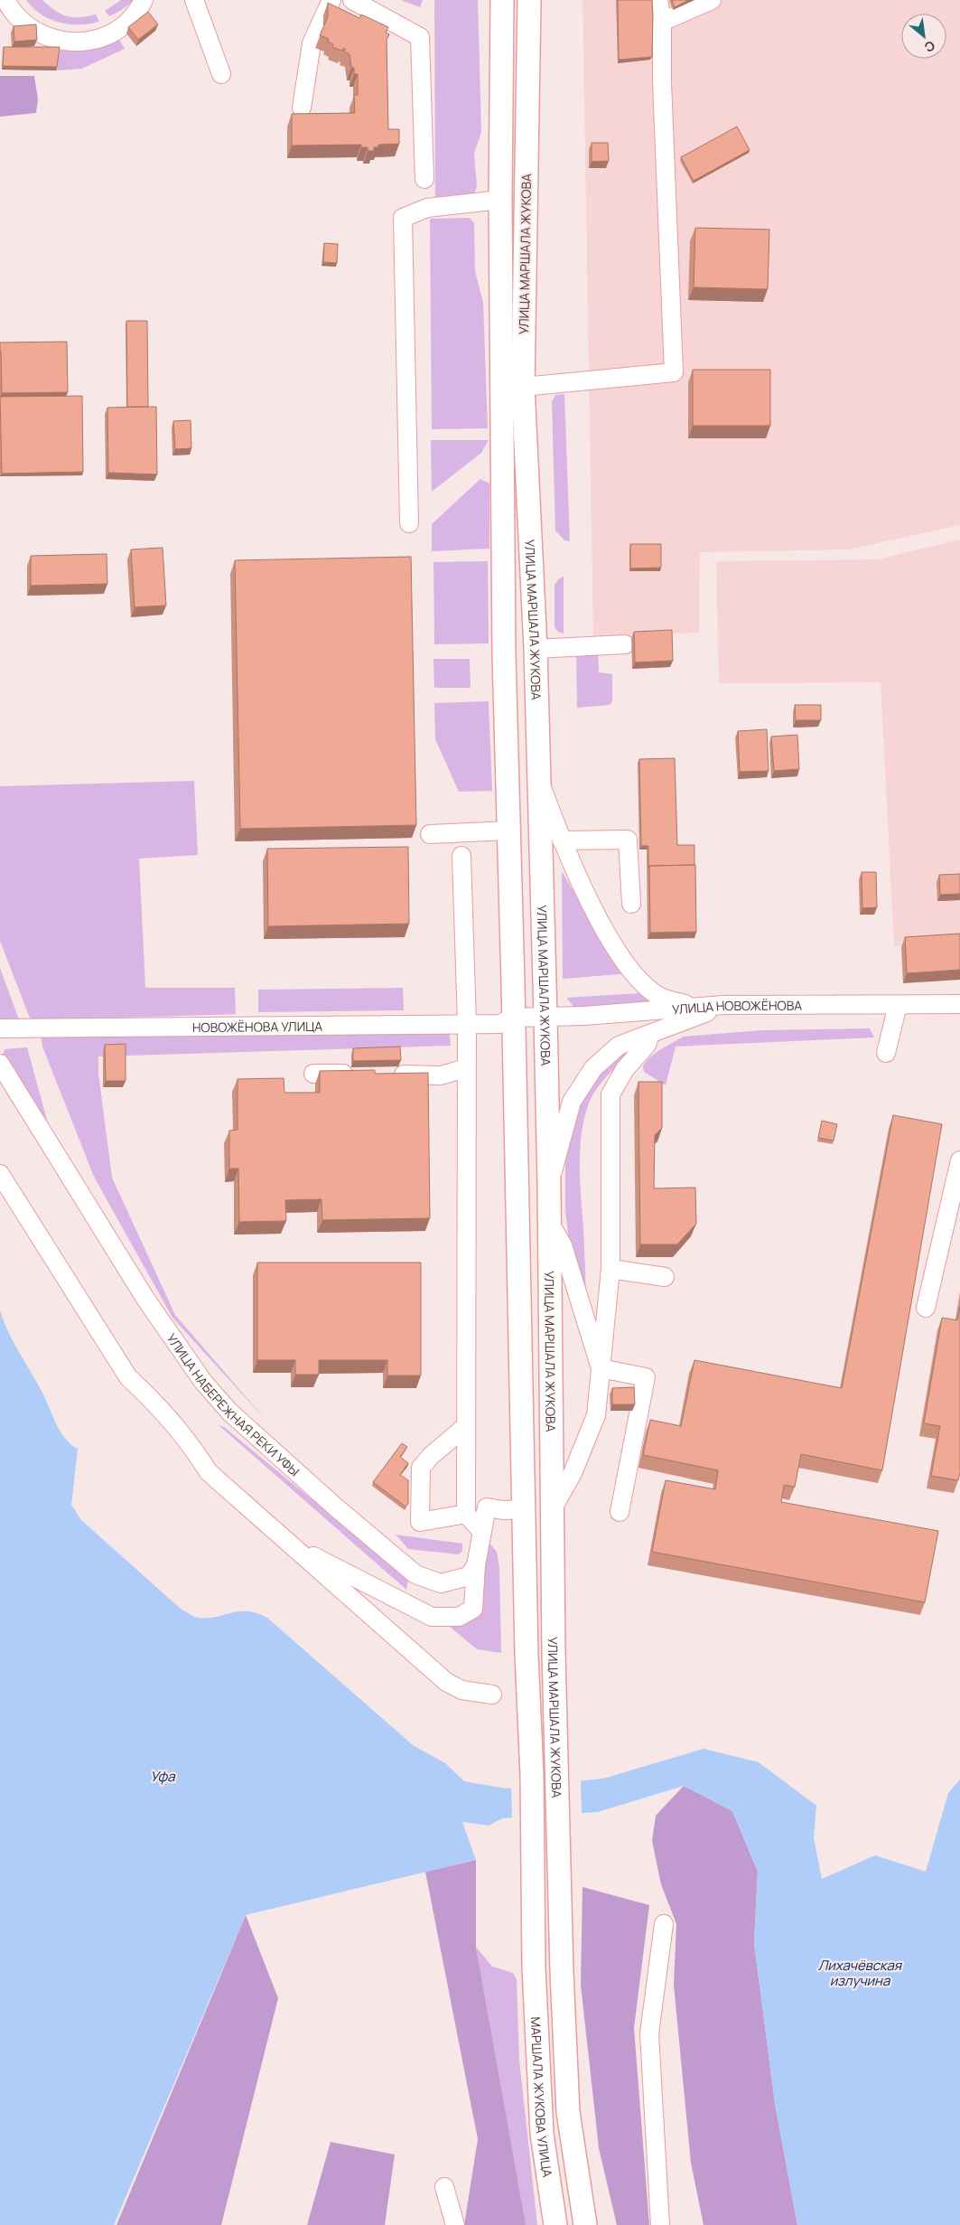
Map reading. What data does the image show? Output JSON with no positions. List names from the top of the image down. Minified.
{"streets":{"main road":["УЛИЦА МАРШАЛА ЖУКОВА","МАРШАЛА ЖУКОВА УЛИЦА"],"street":["УЛИЦА НОВОЖЁНОВА","НОВОЖЁНОВА УЛИЦА","УЛИЦА НАБЕРЕЖНАЯ РЕКИ УФЫ"]},"crossings":[["УЛИЦА МАРШАЛА ЖУКОВА","УЛИЦА НОВОЖЁНОВА"],["УЛИЦА МАРШАЛА ЖУКОВА","НОВОЖЁНОВА УЛИЦА"],["УЛИЦА МАРШАЛА ЖУКОВА","МАРШАЛА ЖУКОВА УЛИЦА"],["УЛИЦА НОВОЖЁНОВА","НОВОЖЁНОВА УЛИЦА"]],"water":["Уфа","Лихачёвская излучина"],"north":"bottom right"}
